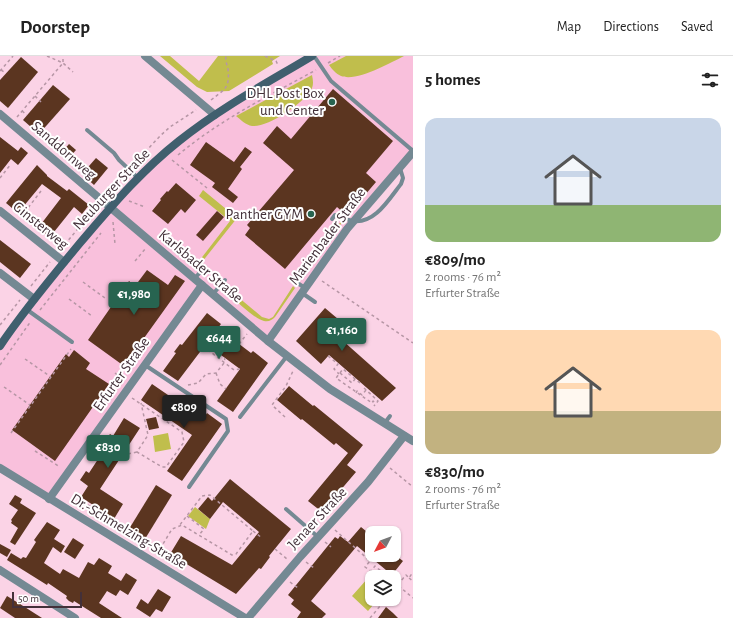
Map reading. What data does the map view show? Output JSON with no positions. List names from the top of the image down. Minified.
{"streets":{"street":["Sanddornweg","Neuburger Straße","Ginsterweg","Marienbader Straße","Karlsbader Straße","Erfurter Straße","Jenaer Straße","Dr.-Schmelzing-Straße"]},"crossings":[["Sanddornweg","Neuburger Straße"],["Sanddornweg","Karlsbader Straße"],["Neuburger Straße","Ginsterweg"],["Neuburger Straße","Karlsbader Straße"],["Marienbader Straße","Karlsbader Straße"],["Karlsbader Straße","Erfurter Straße"],["Karlsbader Straße","Jenaer Straße"],["Erfurter Straße","Dr.-Schmelzing-Straße"]],"places":["DHL Post Box und Center","Panther GYM"],"scale_bar":"50 m","north":"bottom left","page":{"header":"Doorstep","nav":["Map","Directions","Saved"],"heading":"5 homes","list":[{"name":"€809/mo","note":"2 rooms · 76 m² · Erfurter Straße"},{"name":"€830/mo","note":"2 rooms · 76 m² · Erfurter Straße"}],"price":["€1,980","€1,160","€644","€809","€830"],"scale":"50 m"}}
